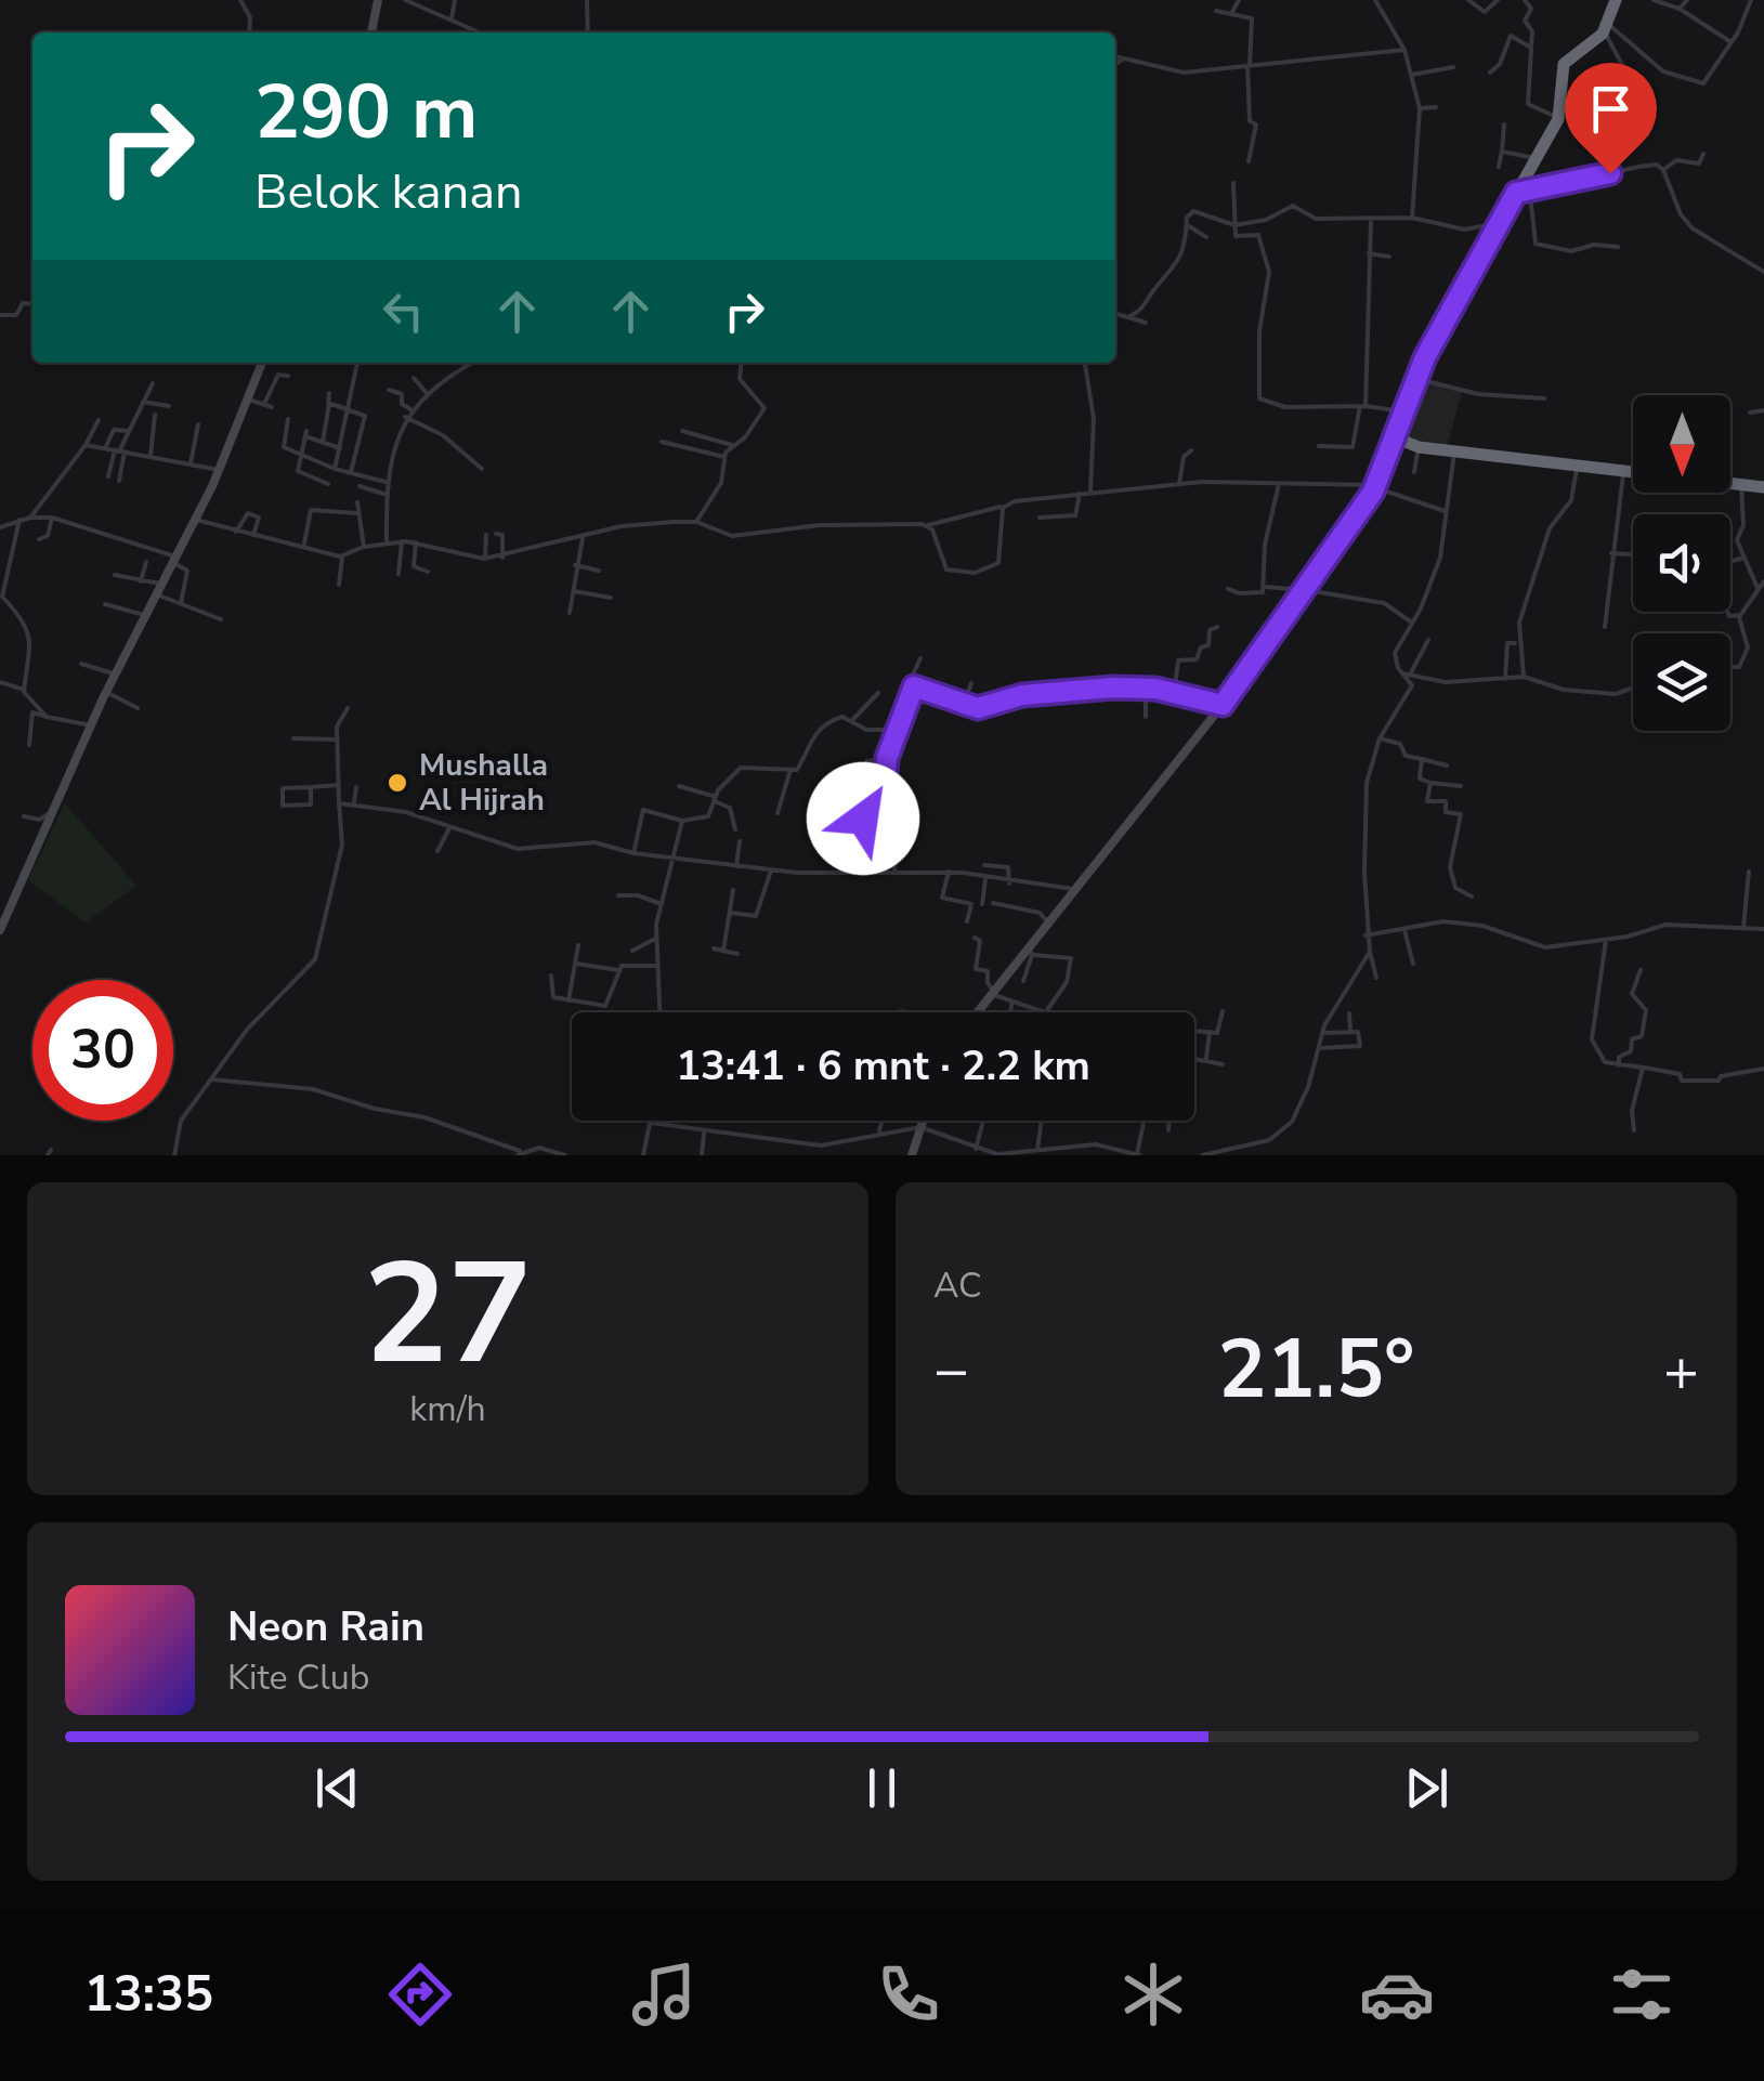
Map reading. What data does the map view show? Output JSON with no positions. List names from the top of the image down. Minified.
{"places":["Mushalla Al Hijrah"],"north":"bottom","page":{"turn":["290 m","Belok kanan"],"limit":"30","trip":"13:41 · 6 mnt · 2.2 km","tile":[["27","km/h"],"AC"],"heat":["−","21.5°","+"],"song":["Neon Rain","Kite Club"],"tabs":"13:35"}}
